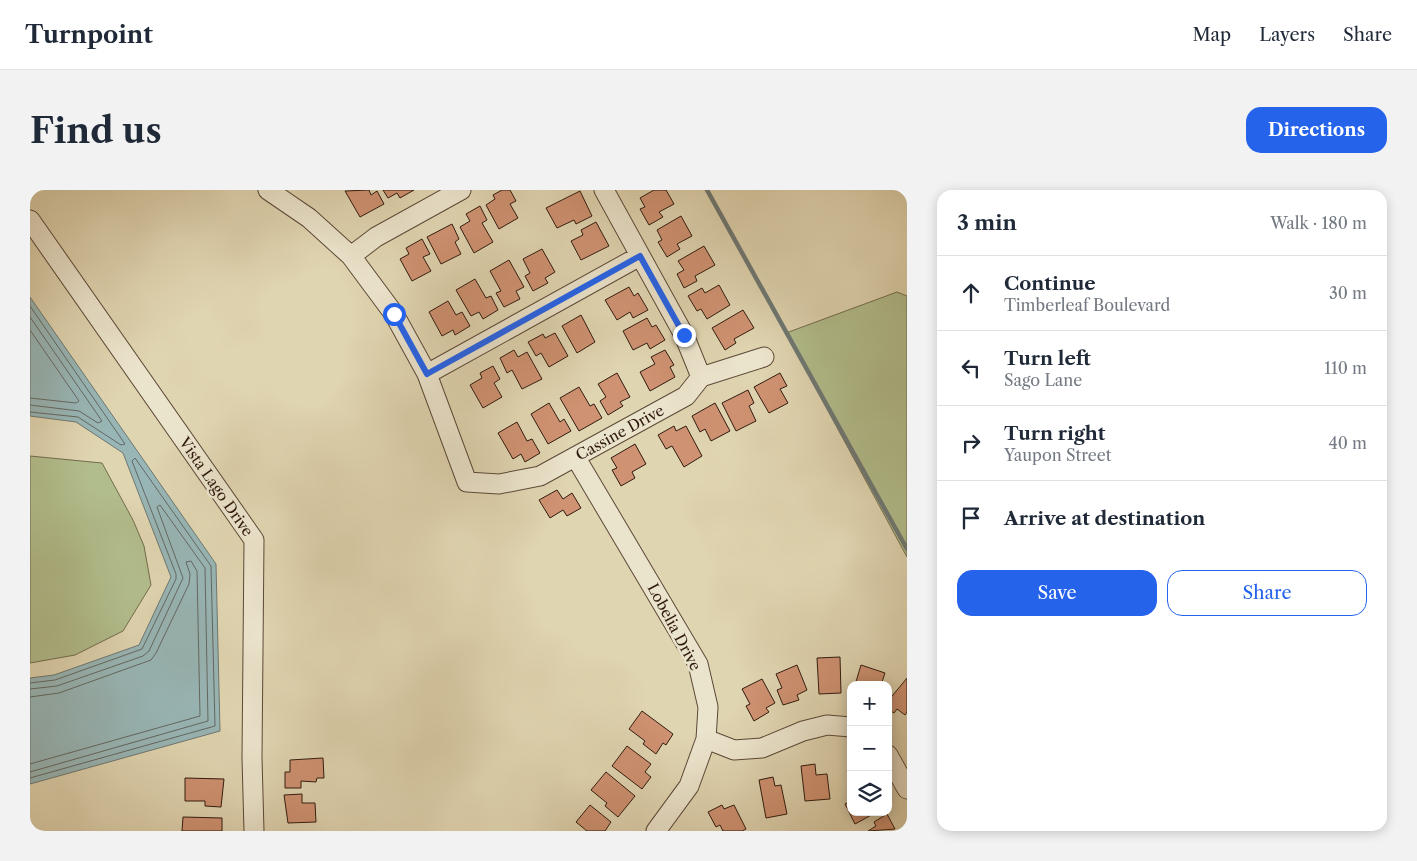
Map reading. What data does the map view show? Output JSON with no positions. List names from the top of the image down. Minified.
{"streets":{"street":["Cassine Drive","Vista Lago Drive","Lobelia Drive"]},"crossings":[["Cassine Drive","Lobelia Drive"]],"page":{"header":"Turnpoint","nav":["Map","Layers","Share"],"buttons":["Directions",["Save","Share"]],"title":"Find us","heading":["3 min","Walk · 180 m"],"list":[["Continue","Timberleaf Boulevard","30 m"],["Turn left","Sago Lane","110 m"],["Turn right","Yaupon Street","40 m"],"Arrive at destination"],"map_buttons":["+","−"]}}
